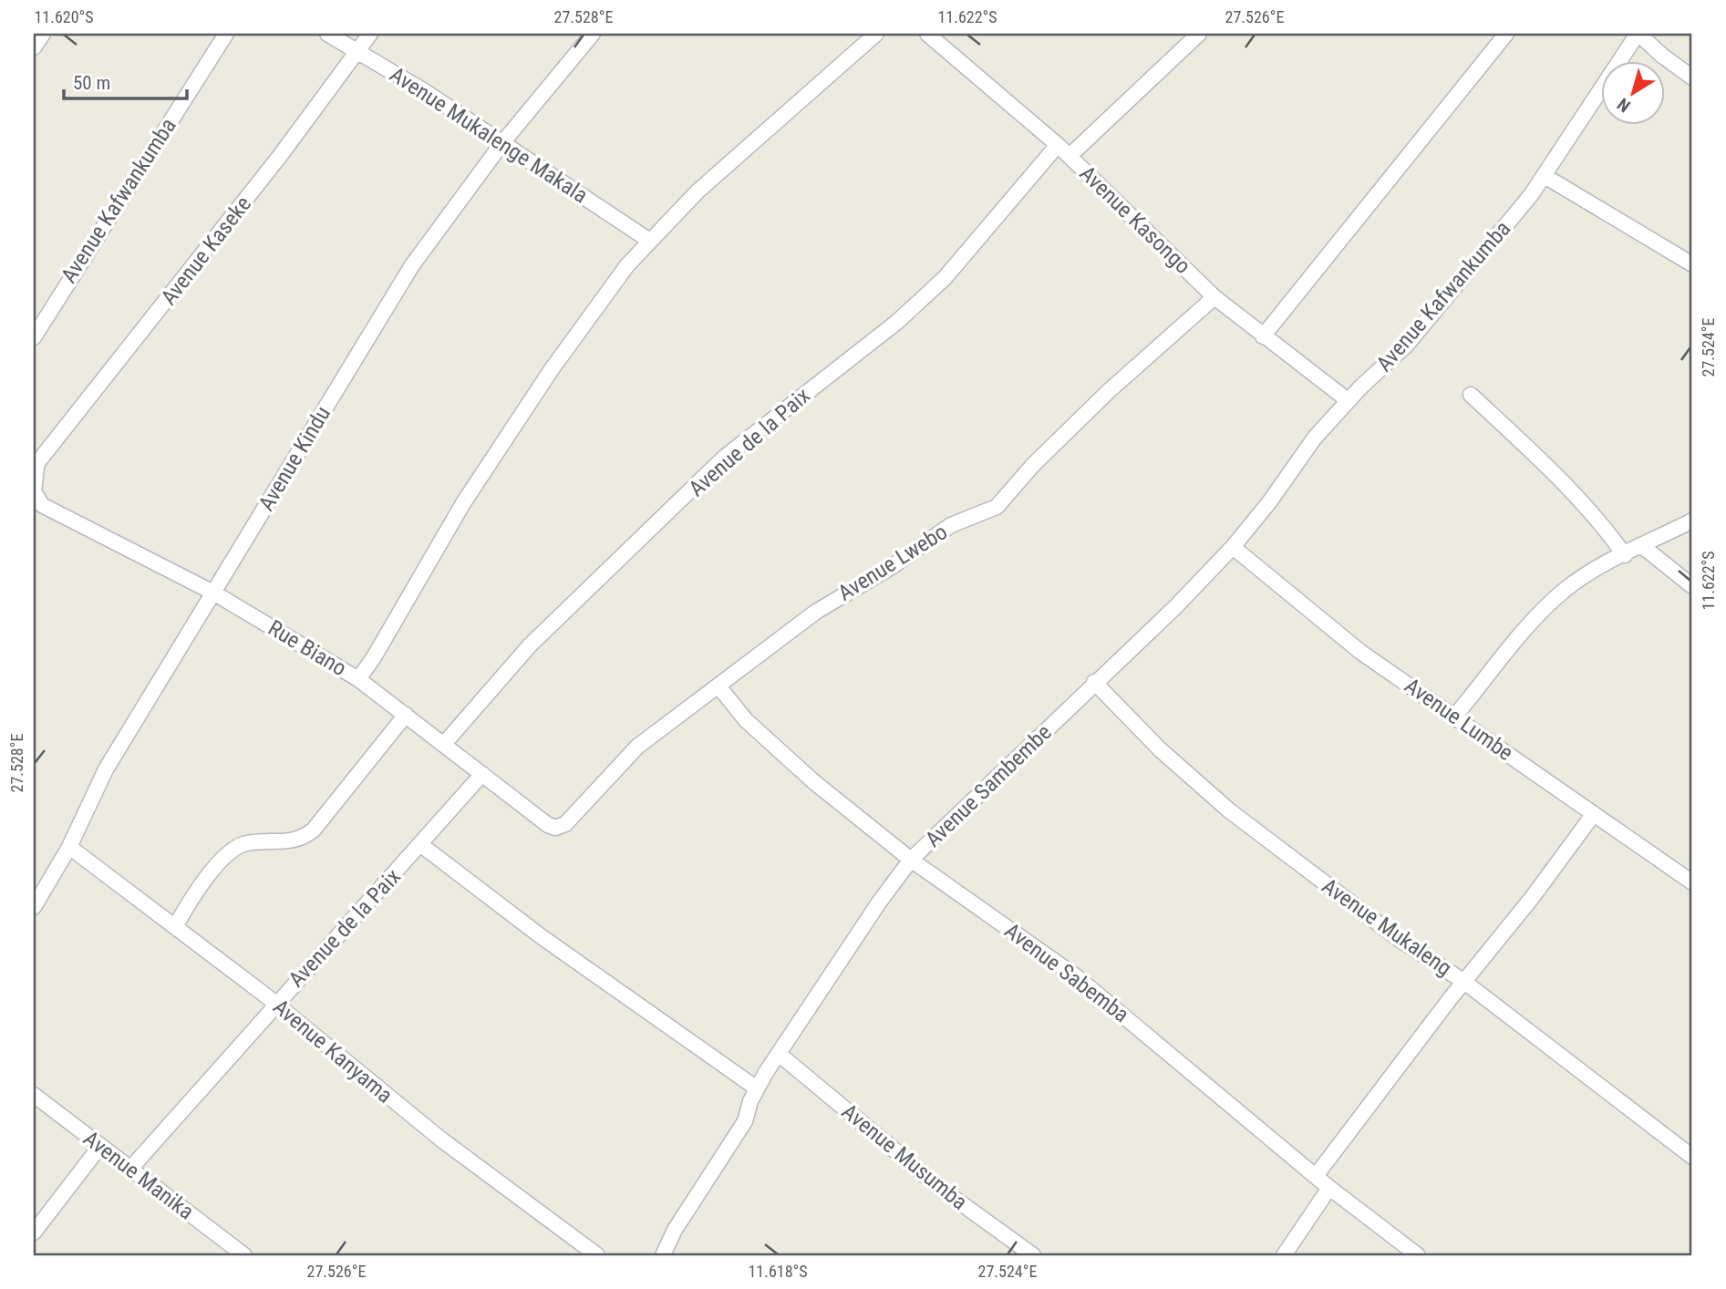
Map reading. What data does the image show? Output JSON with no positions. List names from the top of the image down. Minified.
{"streets":{"street":["Avenue Mukalenge Makala","Avenue Kafwankumba","Avenue Kasongo","Avenue Kaseke","Avenue de la Paix","Avenue Kindu","Avenue Lwebo","Rue Biano","Avenue Lumbe","Avenue Sambembe","Avenue Mukaleng","Avenue Sabemba","Avenue Kanyama","Avenue Musumba","Avenue Manika"]},"crossings":[["Avenue Mukalenge Makala","Avenue Kaseke"],["Avenue Mukalenge Makala","Avenue Kindu"],["Avenue Kafwankumba","Avenue Kasongo"],["Avenue Kafwankumba","Avenue Lumbe"],["Avenue Kafwankumba","Avenue Sambembe"],["Avenue Kasongo","Avenue de la Paix"],["Avenue Kasongo","Avenue Lwebo"],["Avenue Kaseke","Rue Biano"],["Avenue de la Paix","Rue Biano"],["Avenue de la Paix","Avenue Kanyama"],["Avenue de la Paix","Avenue Manika"],["Avenue Kindu","Rue Biano"],["Avenue Kindu","Avenue Kanyama"],["Avenue Lwebo","Rue Biano"],["Avenue Lwebo","Avenue Sabemba"],["Avenue Lumbe","Avenue Sambembe"],["Avenue Sambembe","Avenue Mukaleng"],["Avenue Sambembe","Avenue Sabemba"],["Avenue Sambembe","Avenue Musumba"]],"scale_bar":"50 m","north":"bottom left","coordinates":["11.620°S","27.528°E","11.622°S","27.526°E","27.524°E","11.618°S"]}
